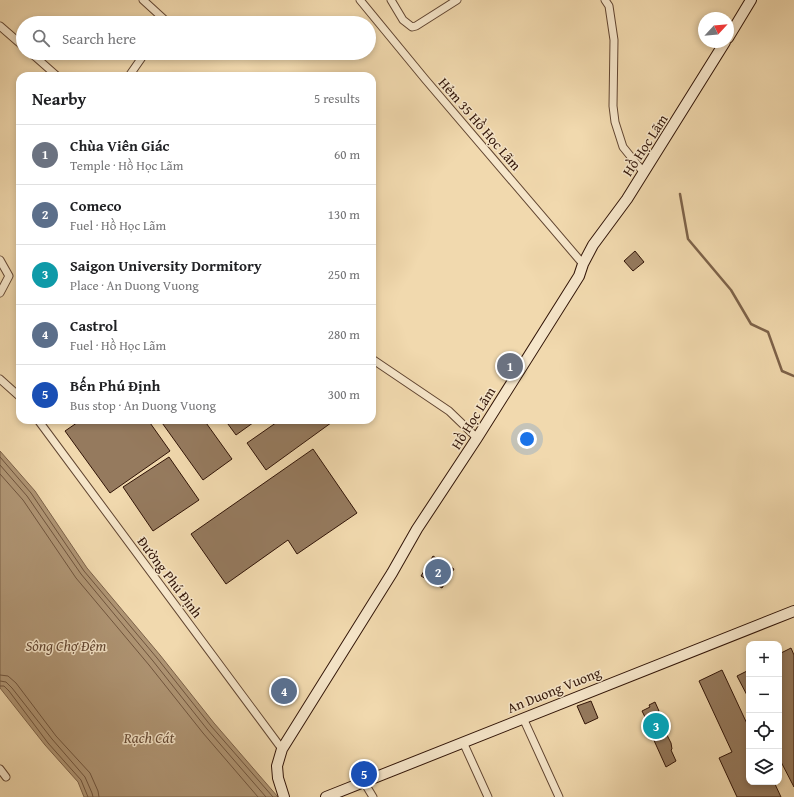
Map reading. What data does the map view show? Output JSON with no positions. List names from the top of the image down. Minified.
{"streets":{"main road":["Hồ Học Lãm","An Duong Vuong"],"street":["Hẻm 35 Hồ Học Lãm","Đường Phú Định"]},"crossings":[["Hẻm 35 Hồ Học Lãm","Hồ Học Lãm"],["Hồ Học Lãm","Đường Phú Định"]],"water":["Sông Chợ Đệm","Rạch Cát"],"north":"top right","page":{"search":"Search here","heading":["Nearby","5 results"],"list":[{"mark":"1","name":"Chùa Viên Giác","note":"Temple · Hồ Học Lãm","value":"60 m"},{"mark":"2","name":"Comeco","note":"Fuel · Hồ Học Lãm","value":"130 m"},{"mark":"3","name":"Saigon University Dormitory","note":"Place · An Duong Vuong","value":"250 m"},{"mark":"4","name":"Castrol","note":"Fuel · Hồ Học Lãm","value":"280 m"},{"mark":"5","name":"Bến Phú Định","note":"Bus stop · An Duong Vuong","value":"300 m"}],"pins":["1","2","4","3","5"],"map_buttons":["+","−"]}}
